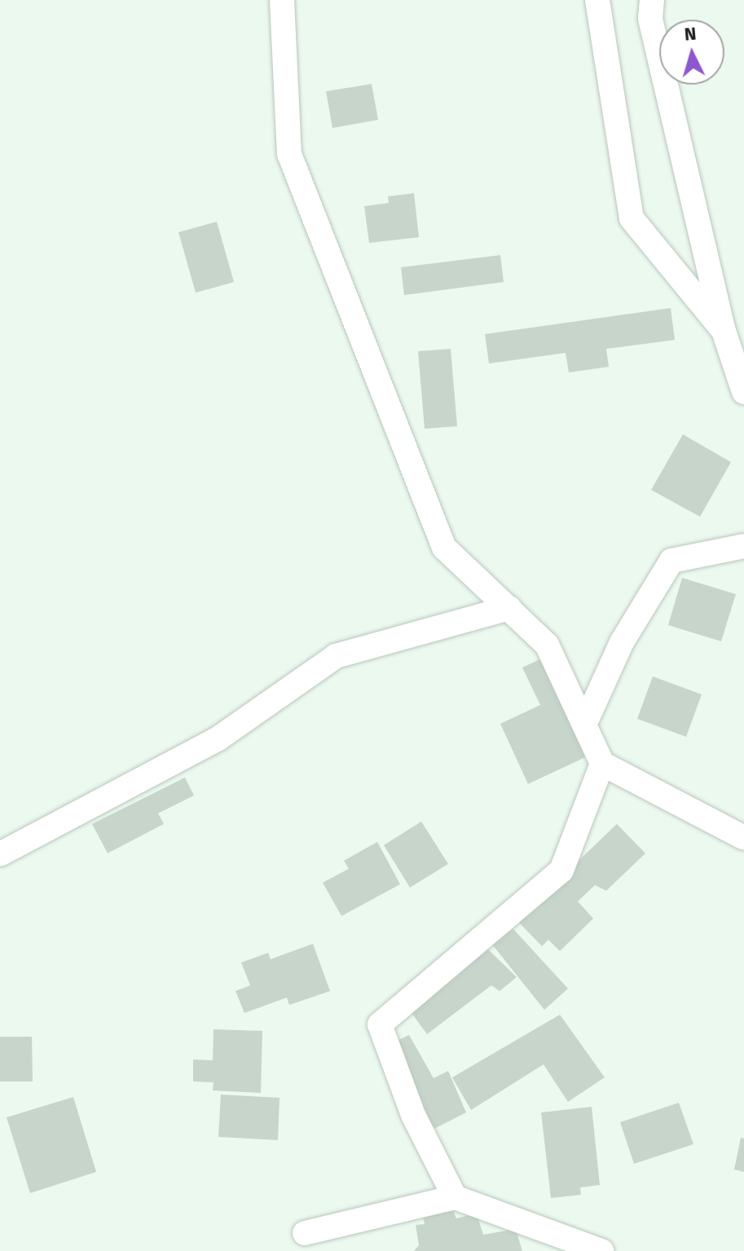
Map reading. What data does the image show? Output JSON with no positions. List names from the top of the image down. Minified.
{"north":"top"}
